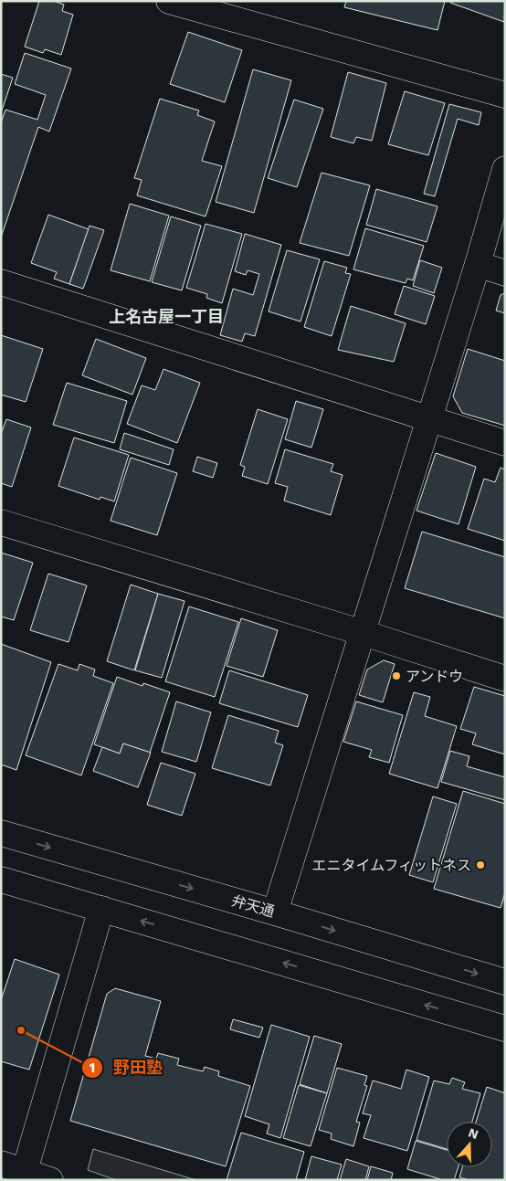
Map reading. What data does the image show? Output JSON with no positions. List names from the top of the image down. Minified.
{"streets":{"street":["弁天通"]},"districts":["上名古屋一丁目"],"places":["アンドウ","エニタイムフィットネス","野田塾"],"north":"top"}
